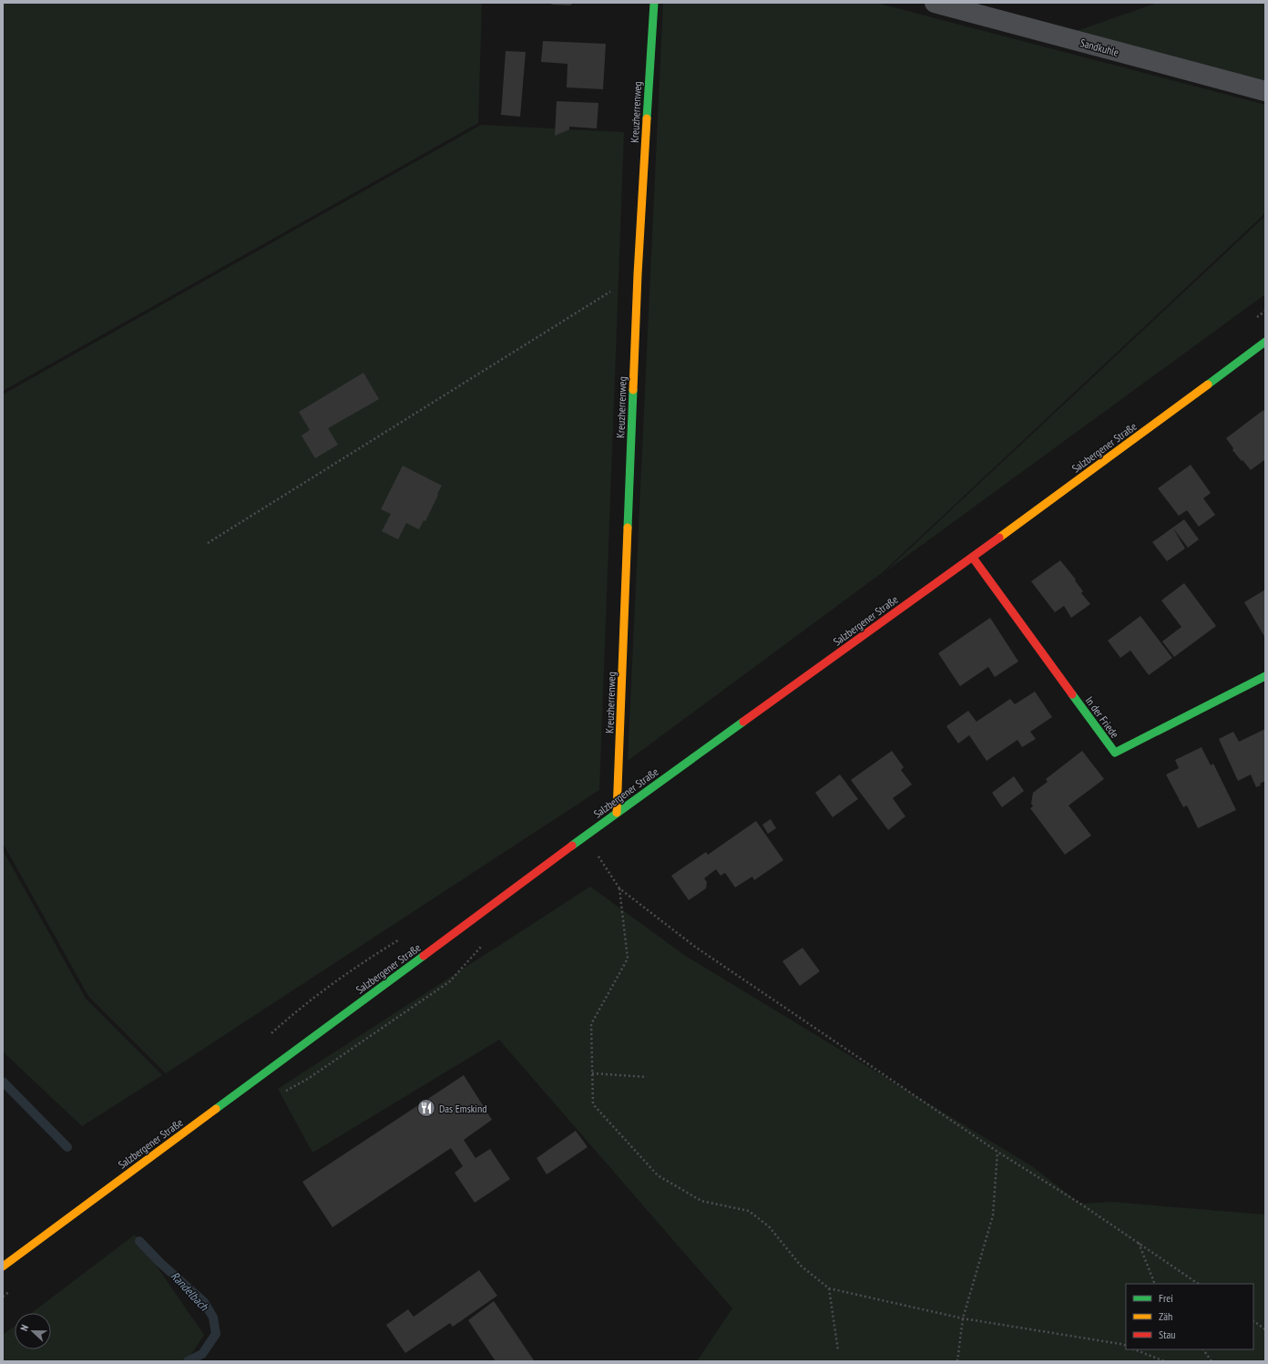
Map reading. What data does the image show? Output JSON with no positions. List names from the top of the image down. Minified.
{"streets":{"main road":["Kreuzherrenweg","Salzbergener Straße","In der Friede"],"street":["Sandkuhle"]},"crossings":[["Kreuzherrenweg","Salzbergener Straße"],["Salzbergener Straße","In der Friede"]],"water":["Randelbach"],"places":{"restaurant":["Das Emskind"]},"legend":["Frei","Zäh","Stau"],"north":"left"}
